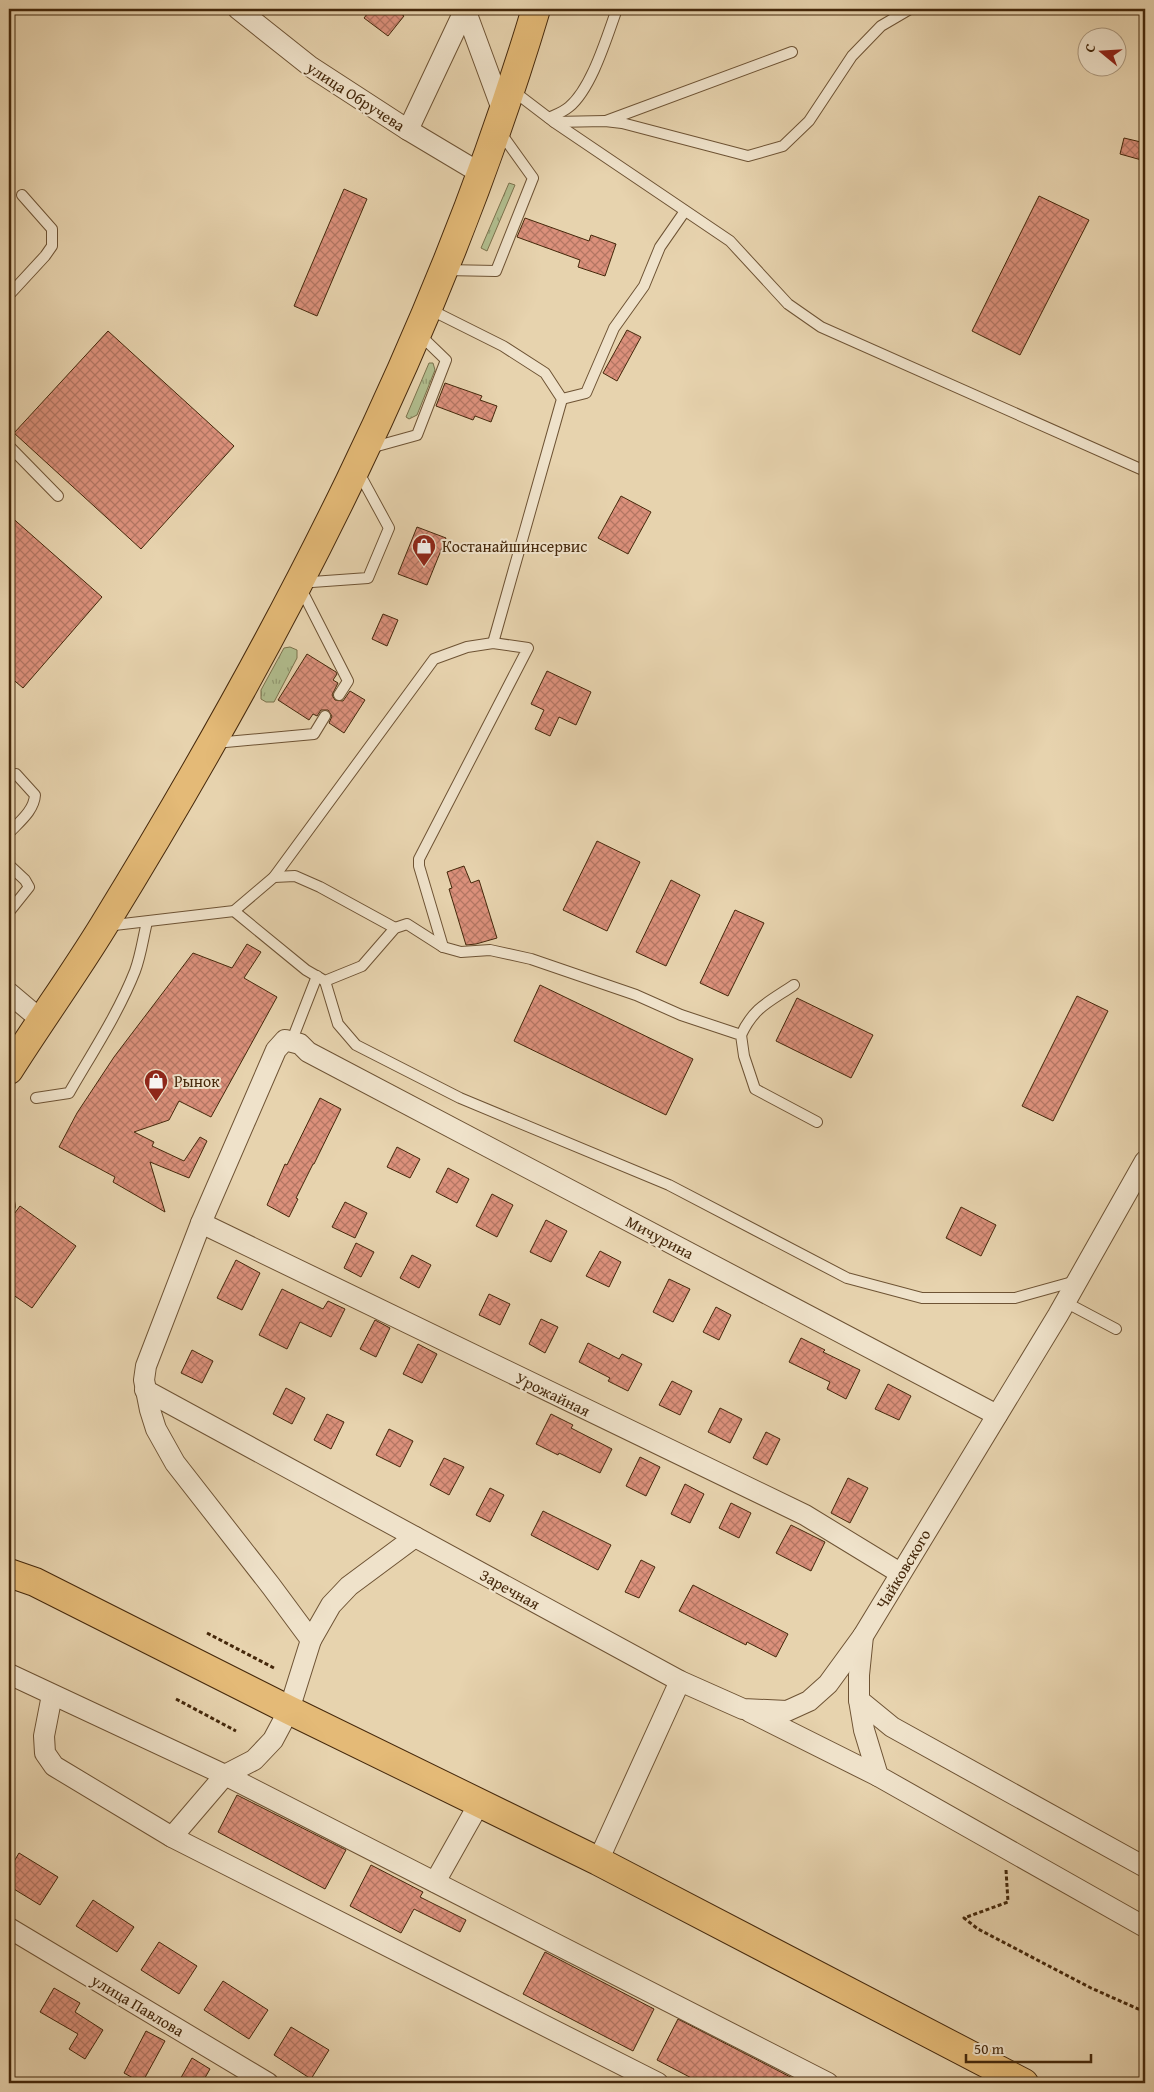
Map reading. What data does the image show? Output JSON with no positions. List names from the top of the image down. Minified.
{"streets":{"street":["улица Обручева","Мичурина","Урожайная","Чайковского","Заречная","улица Павлова"]},"crossings":[["Мичурина","Чайковского"],["Урожайная","Чайковского"],["Чайковского","Заречная"]],"places":{"shop":["Костанайшинсервис","Рынок"]},"scale_bar":"50 m","north":"left"}
